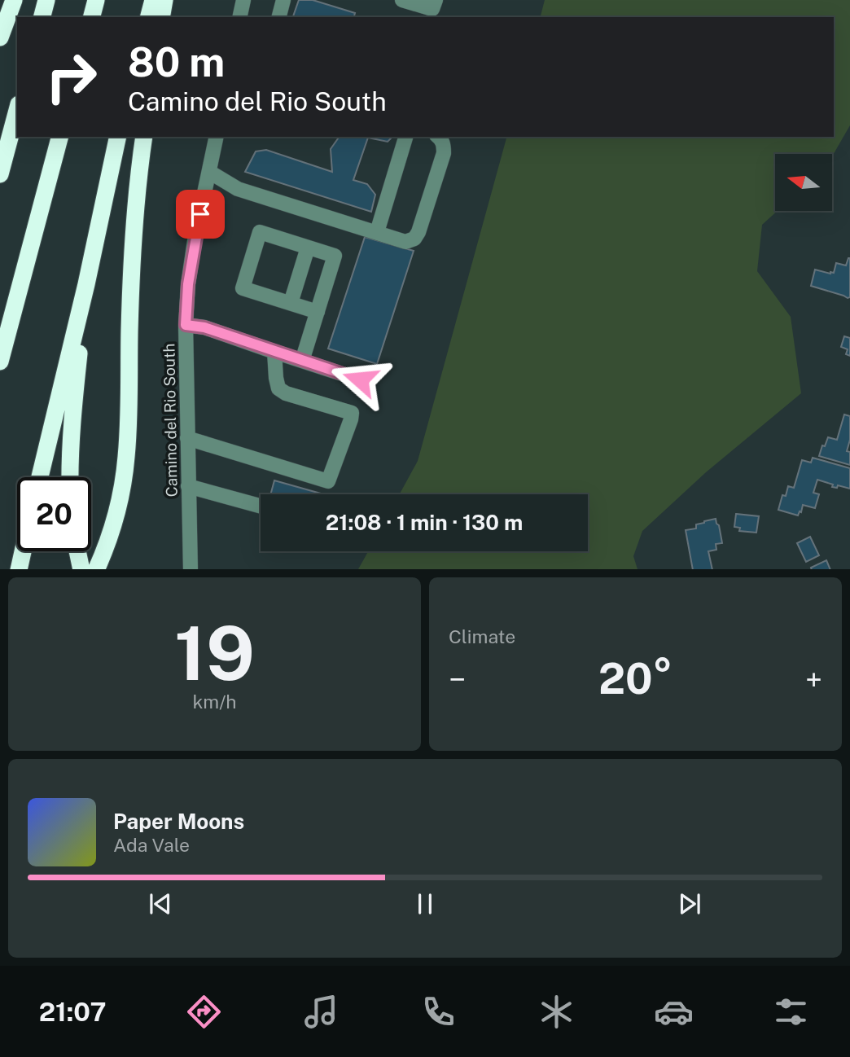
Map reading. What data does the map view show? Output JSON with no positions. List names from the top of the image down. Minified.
{"streets":{"street":["Camino del Rio South"]},"north":"left","page":{"turn":["80 m","Camino del Rio South"],"limit":"20","trip":"21:08 · 1 min · 130 m","tile":[["19","km/h"],"Climate"],"heat":["−","20°","+"],"song":["Paper Moons","Ada Vale"],"tabs":"21:07"}}
